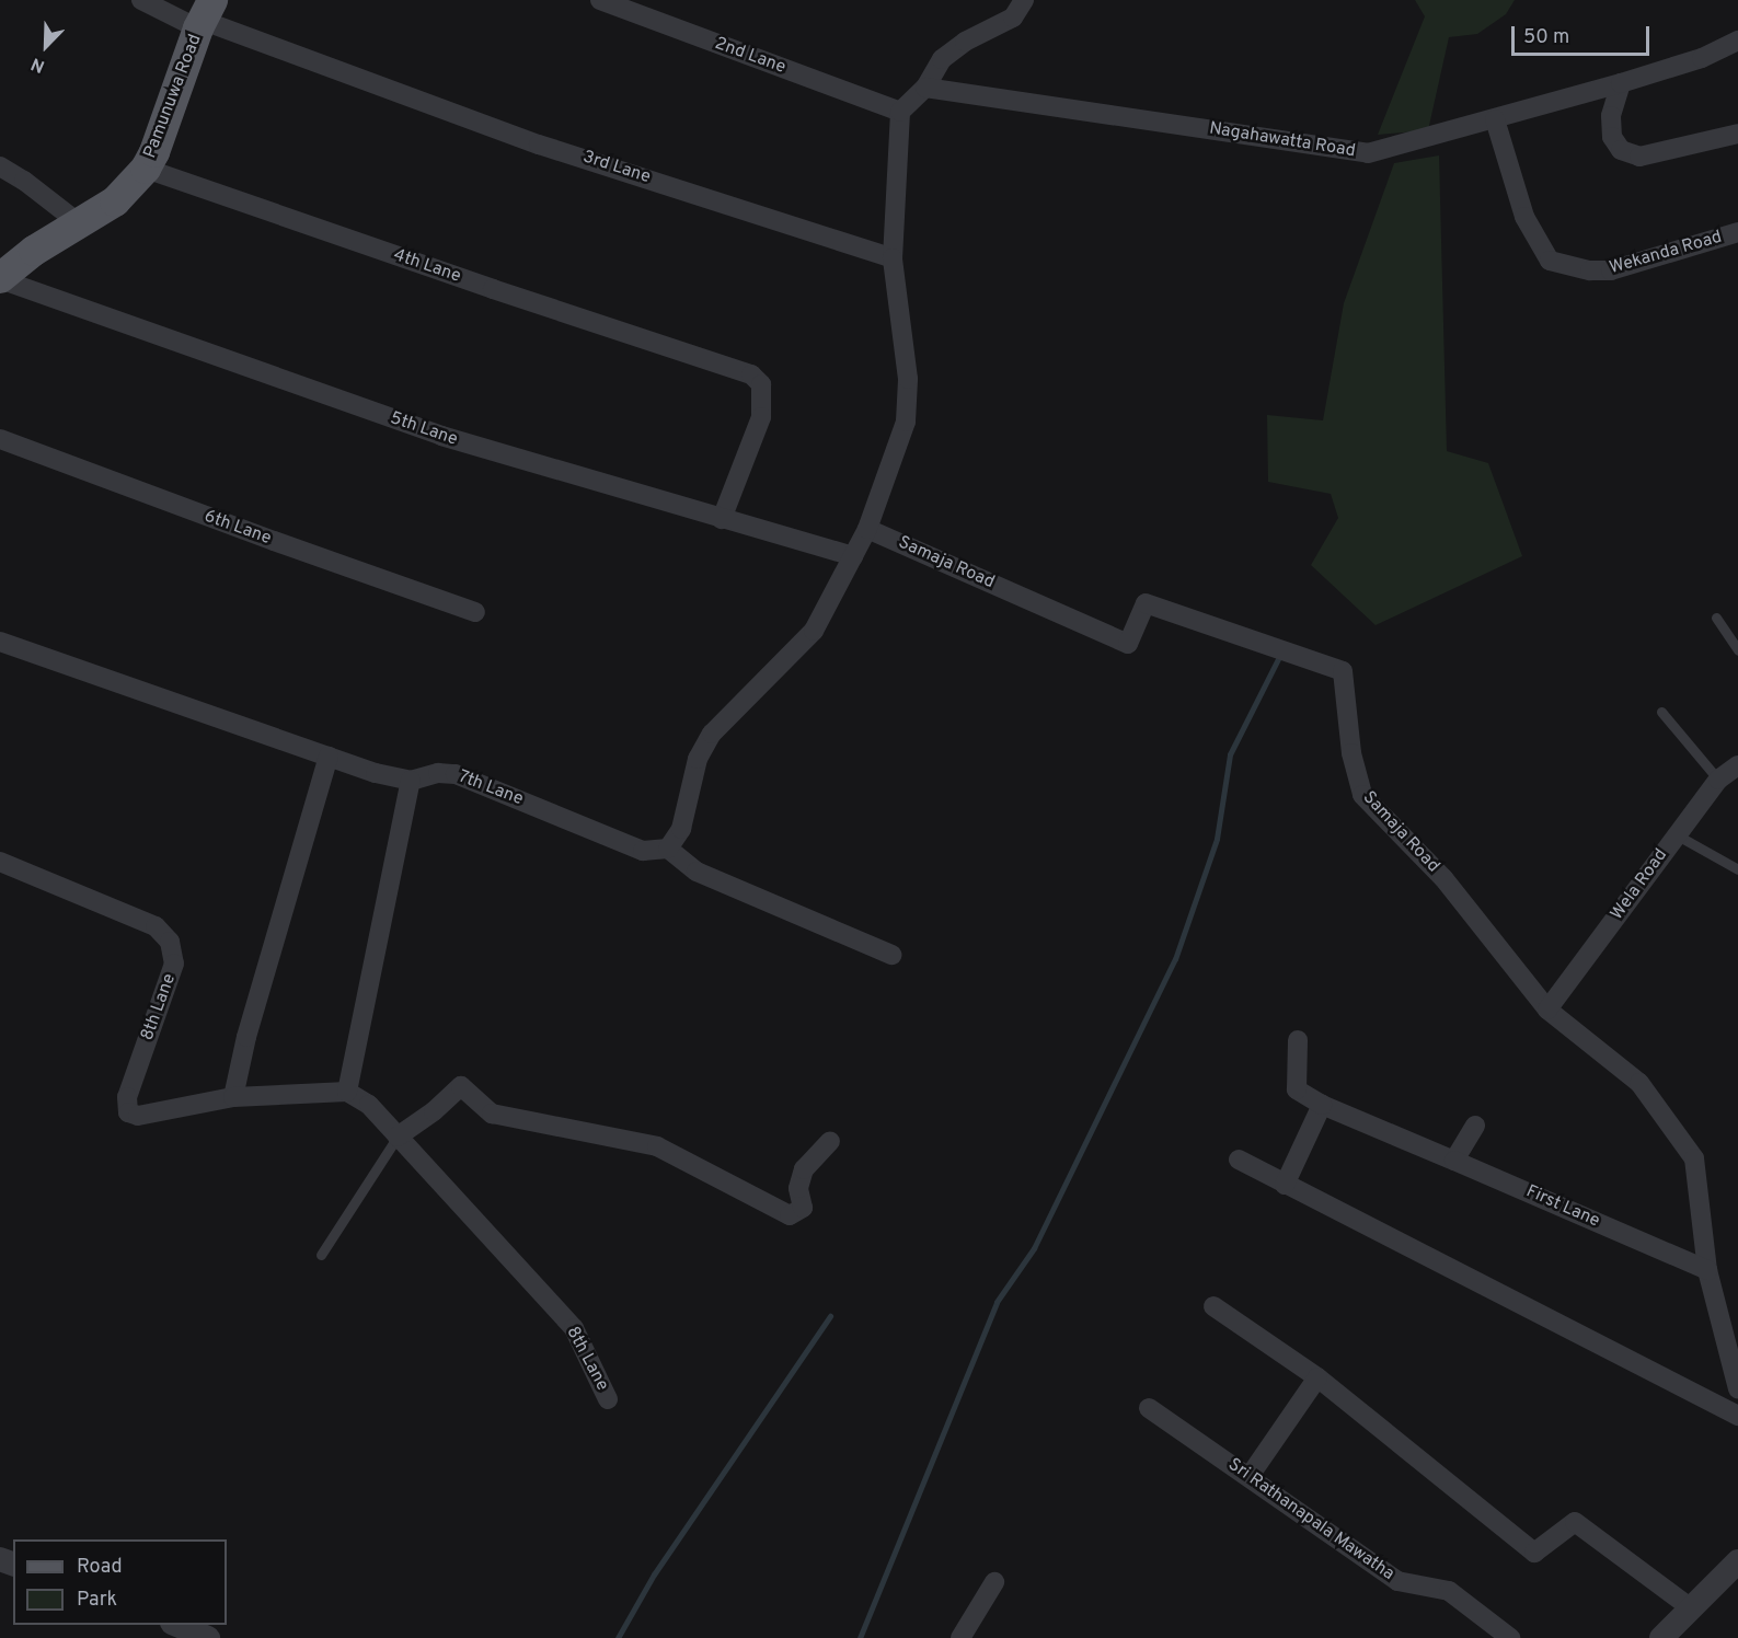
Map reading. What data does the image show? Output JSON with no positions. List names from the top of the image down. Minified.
{"streets":{"main road":["Pamunuwa Road"],"street":["2nd Lane","Nagahawatta Road","3rd Lane","Wekanda Road","4th Lane","5th Lane","6th Lane","Samaja Road","7th Lane","Wela Road","8th Lane","First Lane","Sri Rathanapala Mawatha"]},"crossings":[["Pamunuwa Road","3rd Lane"],["Pamunuwa Road","4th Lane"],["Pamunuwa Road","5th Lane"],["Nagahawatta Road","Wekanda Road"],["4th Lane","5th Lane"],["Samaja Road","Wela Road"],["Samaja Road","First Lane"]],"legend":["Road","Park"],"scale_bar":"50 m","north":"bottom left"}
